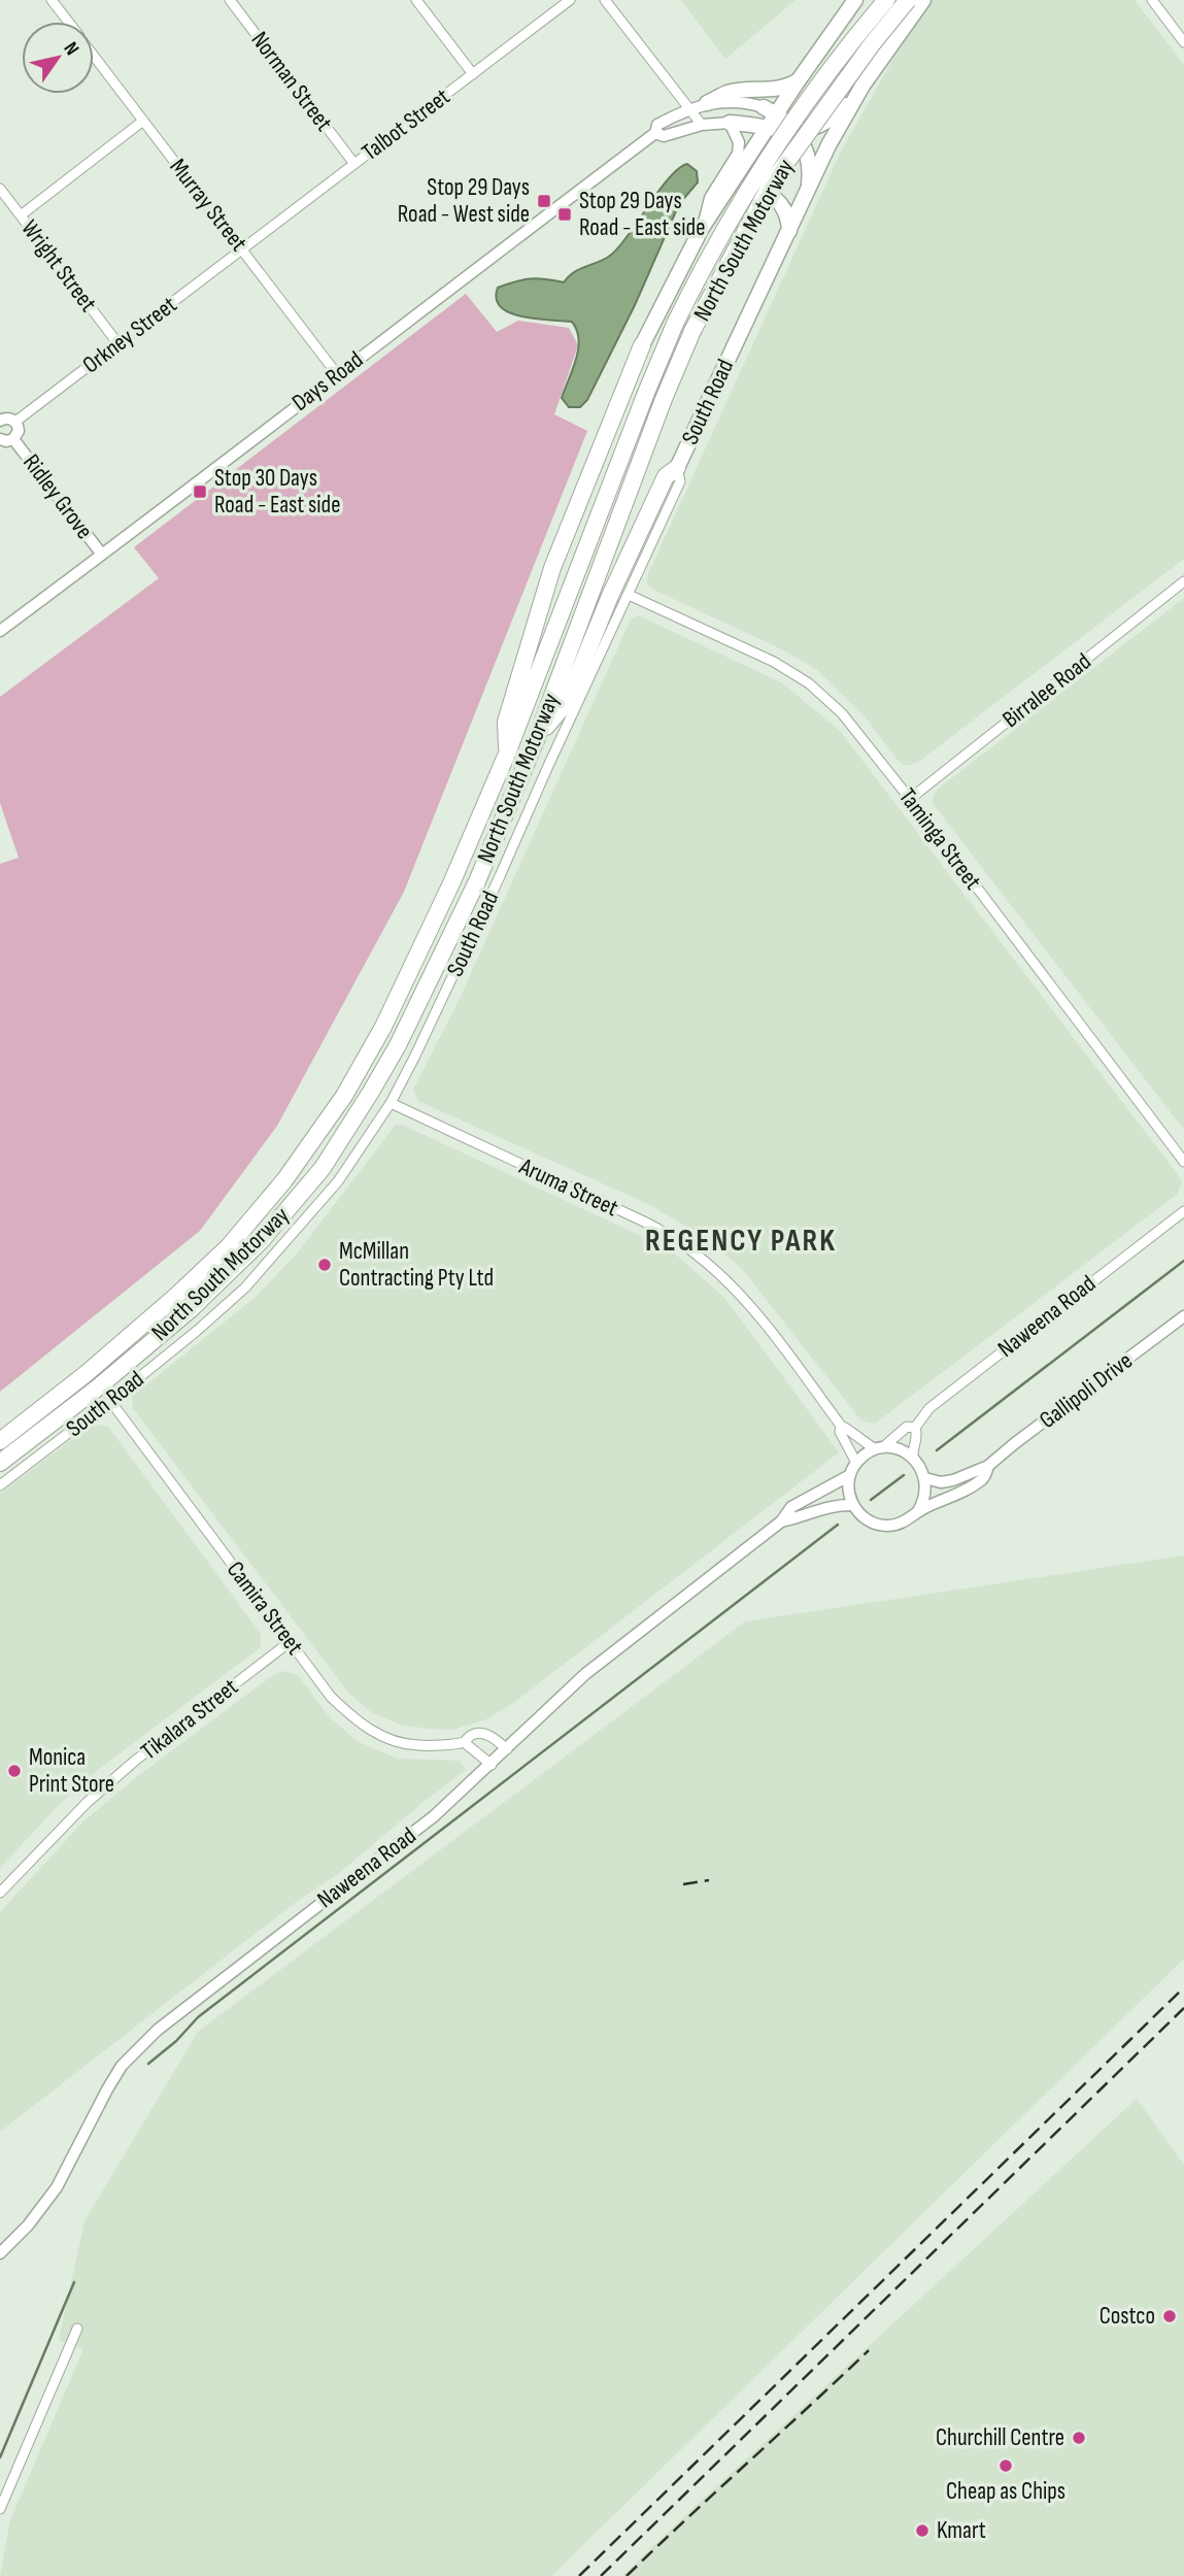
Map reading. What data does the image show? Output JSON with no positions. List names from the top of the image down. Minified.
{"streets":{"highway":["North South Motorway","South Road"],"street":["Norman Street","Talbot Street","Murray Street","Wright Street","Orkney Street","Days Road","Ridley Grove","Birralee Road","Taminga Street","Aruma Street","Naweena Road","Gallipoli Drive","Camira Street","Tikalara Street"]},"crossings":[["Norman Street","Talbot Street"],["Talbot Street","Murray Street"],["Talbot Street","Orkney Street"],["Murray Street","Orkney Street"],["Murray Street","Days Road"],["Wright Street","Orkney Street"],["Days Road","Ridley Grove"],["South Road","Taminga Street"],["South Road","Aruma Street"],["South Road","Camira Street"],["Birralee Road","Taminga Street"],["Aruma Street","Naweena Road"],["Aruma Street","Gallipoli Drive"],["Naweena Road","Gallipoli Drive"],["Naweena Road","Camira Street"],["Camira Street","Tikalara Street"]],"districts":["REGENCY PARK"],"places":{"transit":["Stop 29 Days Road - West side","Stop 29 Days Road - East side","Stop 30 Days Road - East side"],"other":["McMillan Contracting Pty Ltd","Monica Print Store","Costco","Churchill Centre","Cheap as Chips","Kmart"]},"north":"top right"}
